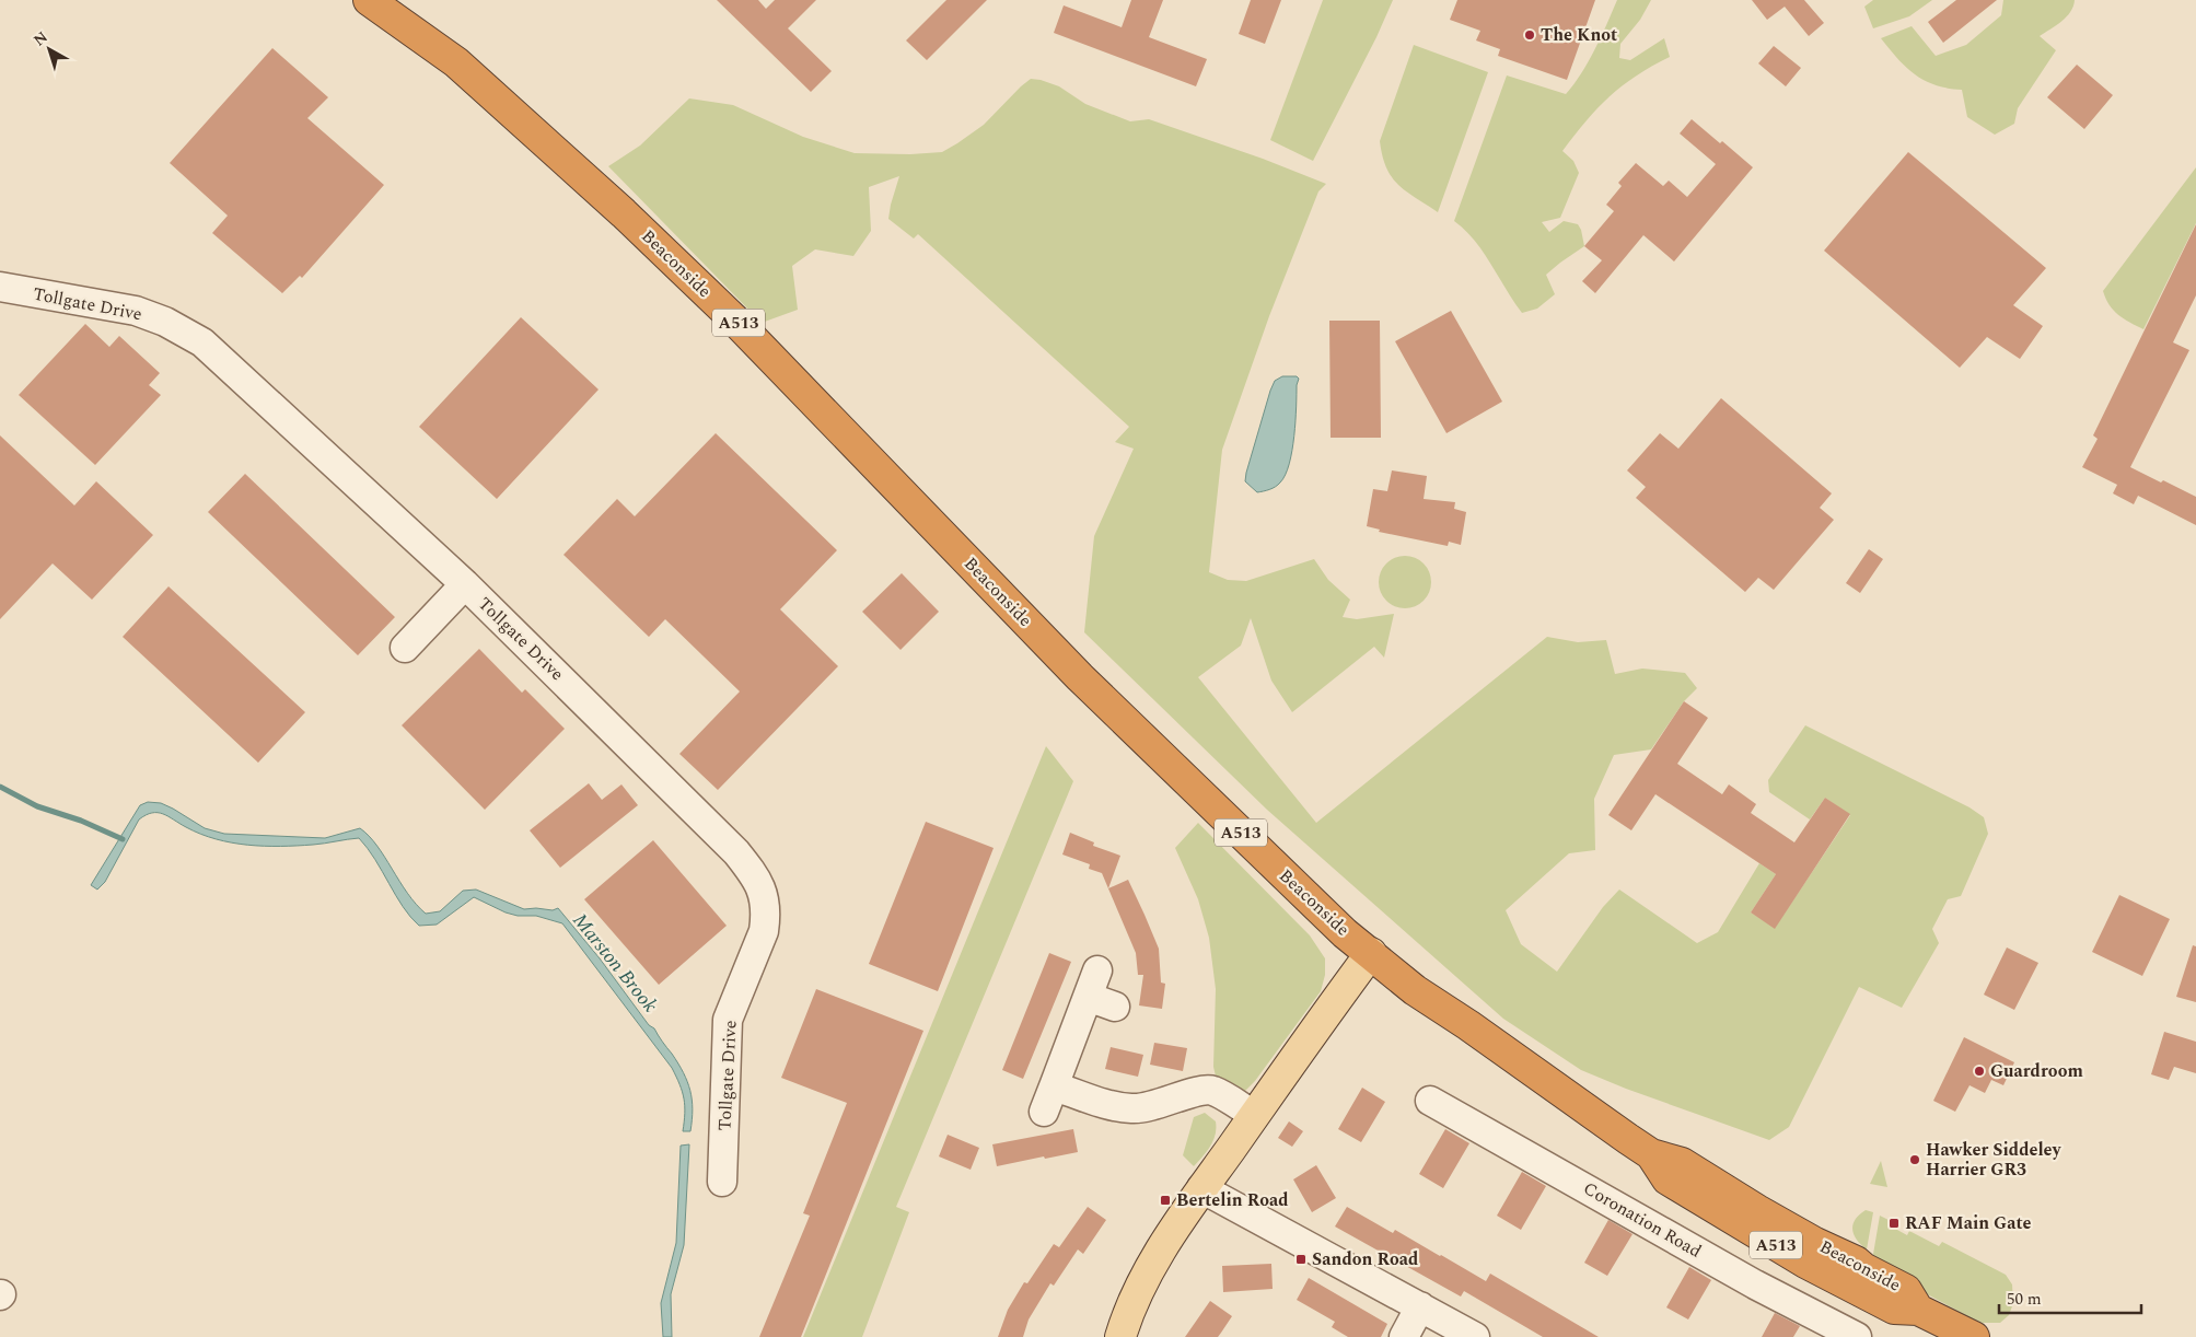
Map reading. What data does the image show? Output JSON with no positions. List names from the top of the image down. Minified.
{"streets":{"highway":["Beaconside","A513"],"street":["Tollgate Drive","Coronation Road"]},"water":["Marston Brook"],"places":{"other":["The Knot","Guardroom","Hawker Siddeley Harrier GR3"],"transit":["Bertelin Road","RAF Main Gate","Sandon Road"]},"scale_bar":"50 m","north":"top left"}
